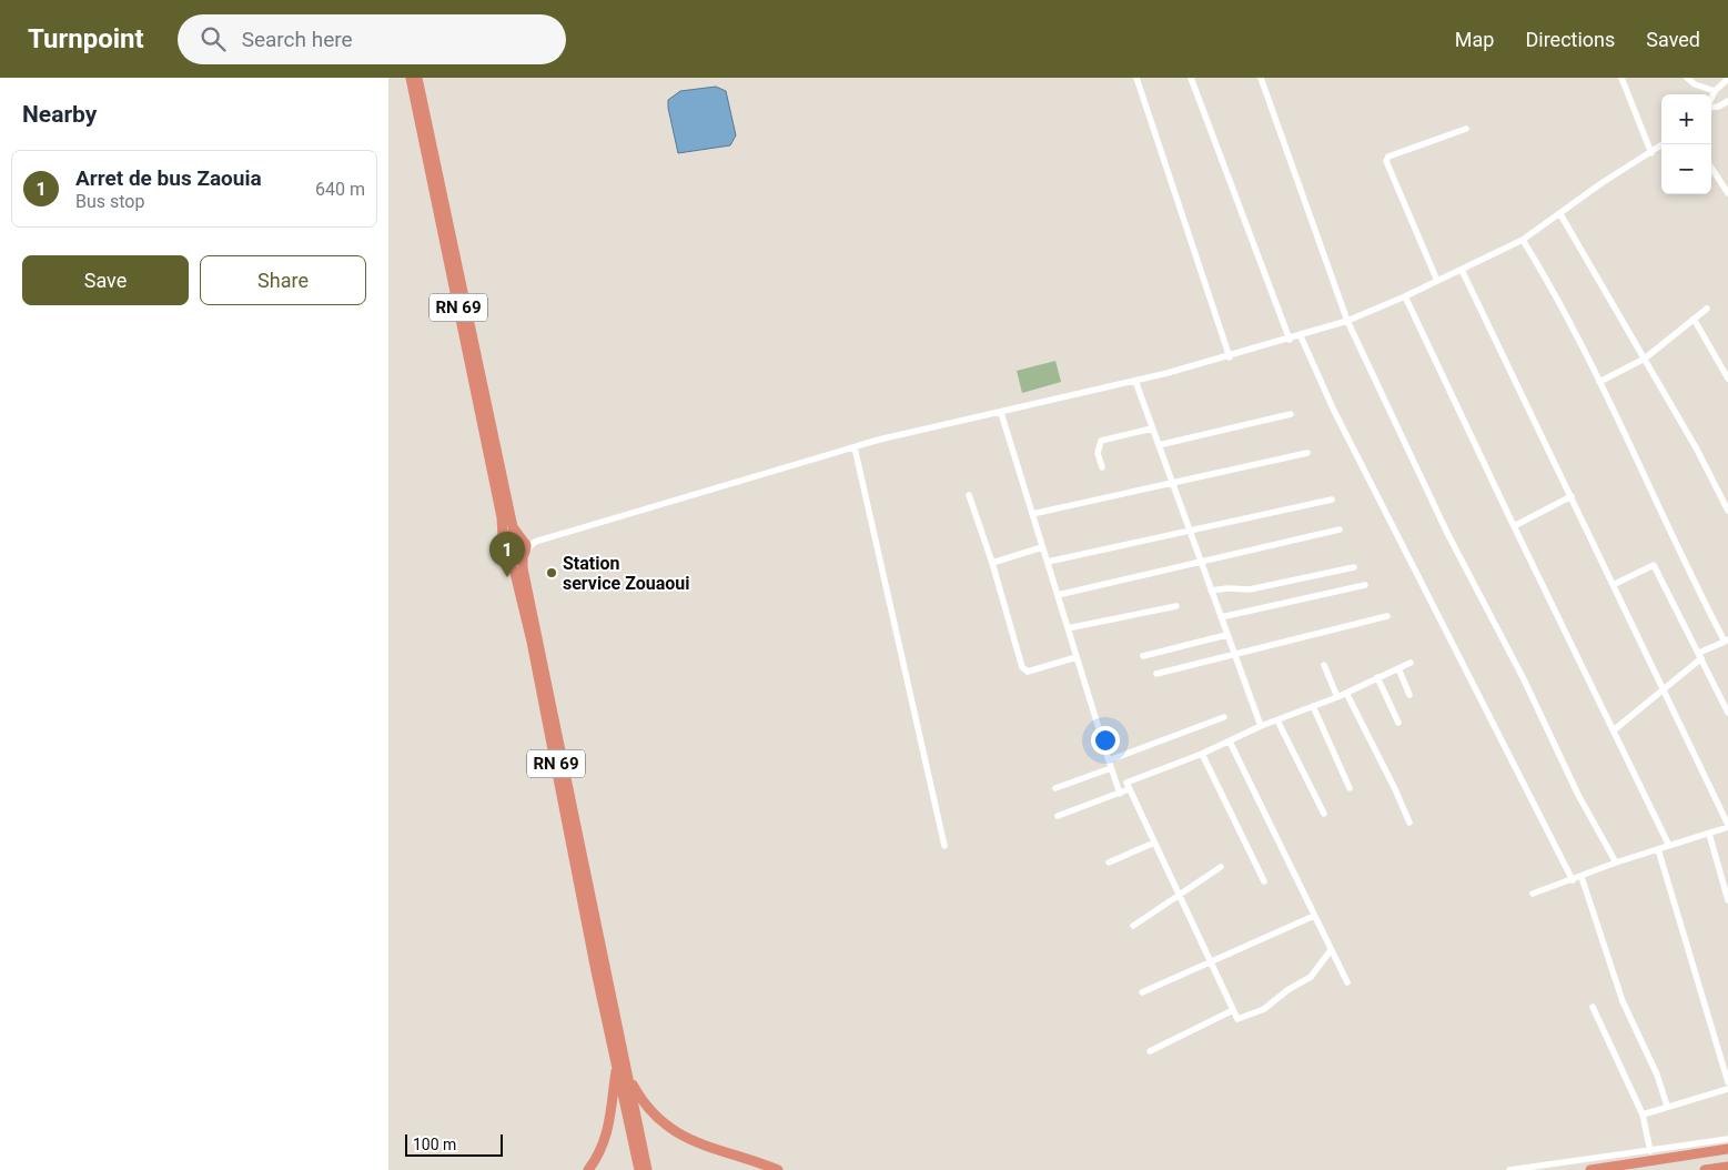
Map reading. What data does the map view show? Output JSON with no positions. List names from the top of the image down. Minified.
{"streets":{"highway":["RN 69"]},"places":["Station service Zouaoui"],"scale_bar":"100 m","page":{"header":"Turnpoint","search":"Search here","nav":["Map","Directions","Saved"],"heading":"Nearby","map_buttons":["+","−"],"list":[{"mark":"1","name":"Arret de bus Zaouia","note":"Bus stop","value":"640 m"}],"buttons":["Save","Share"],"pins":"1","scale":"100 m"}}
